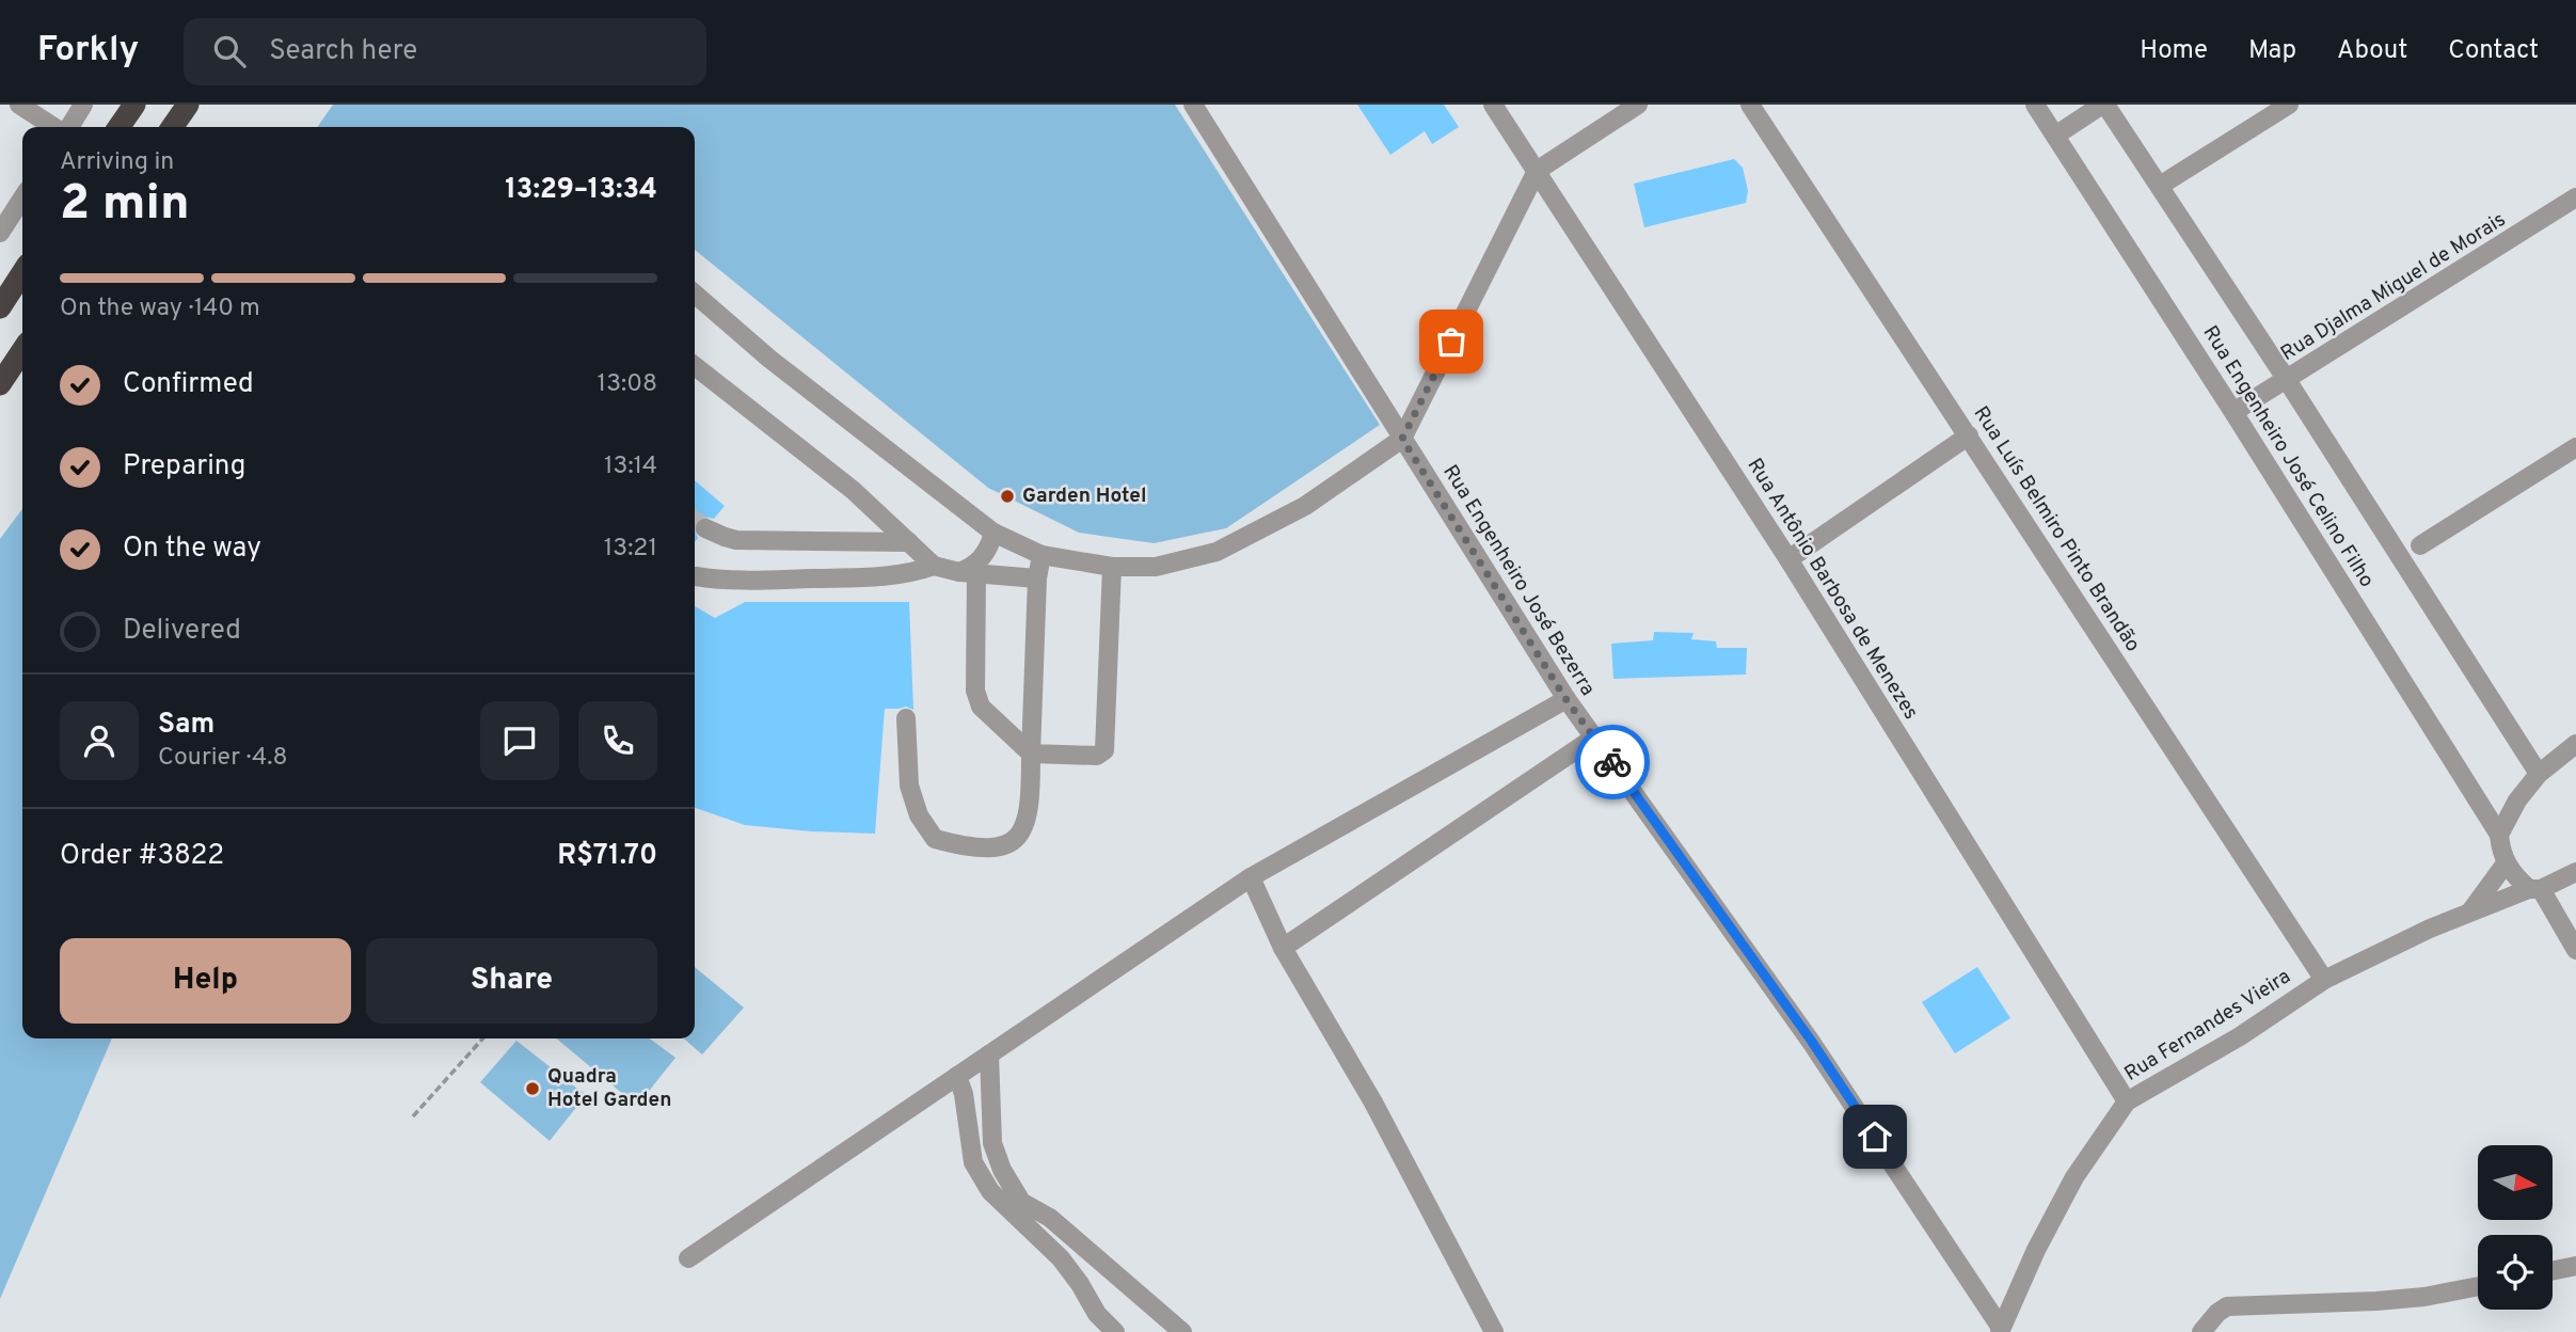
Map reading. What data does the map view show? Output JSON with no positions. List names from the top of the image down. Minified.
{"streets":{"street":["Rua Djalma Miguel de Morais","Rua Engenheiro José Celino Filho","Rua Luís Belmiro Pinto Brandão","Rua Engenheiro José Bezerra","Rua Antônio Barbosa de Menezes","Rua Fernandes Vieira"]},"crossings":[["Rua Djalma Miguel de Morais","Rua Engenheiro José Celino Filho"],["Rua Luís Belmiro Pinto Brandão","Rua Fernandes Vieira"],["Rua Engenheiro José Bezerra","Rua Fernandes Vieira"],["Rua Antônio Barbosa de Menezes","Rua Fernandes Vieira"]],"places":["Garden Hotel","Quadra Hotel Garden"],"north":"right","page":{"header":"Forkly","search":"Search here","nav":["Home","Map","About","Contact"],"heading":["2 min","Arriving in","13:29–13:34"],"panel":["Sam","Courier · 4.8","Order #3822","R$71.70"],"bar":"On the way · 140 m","list":[["Confirmed","13:08"],["Preparing","13:14"],["On the way","13:21"],"Delivered"],"buttons":["Help","Share"]}}
